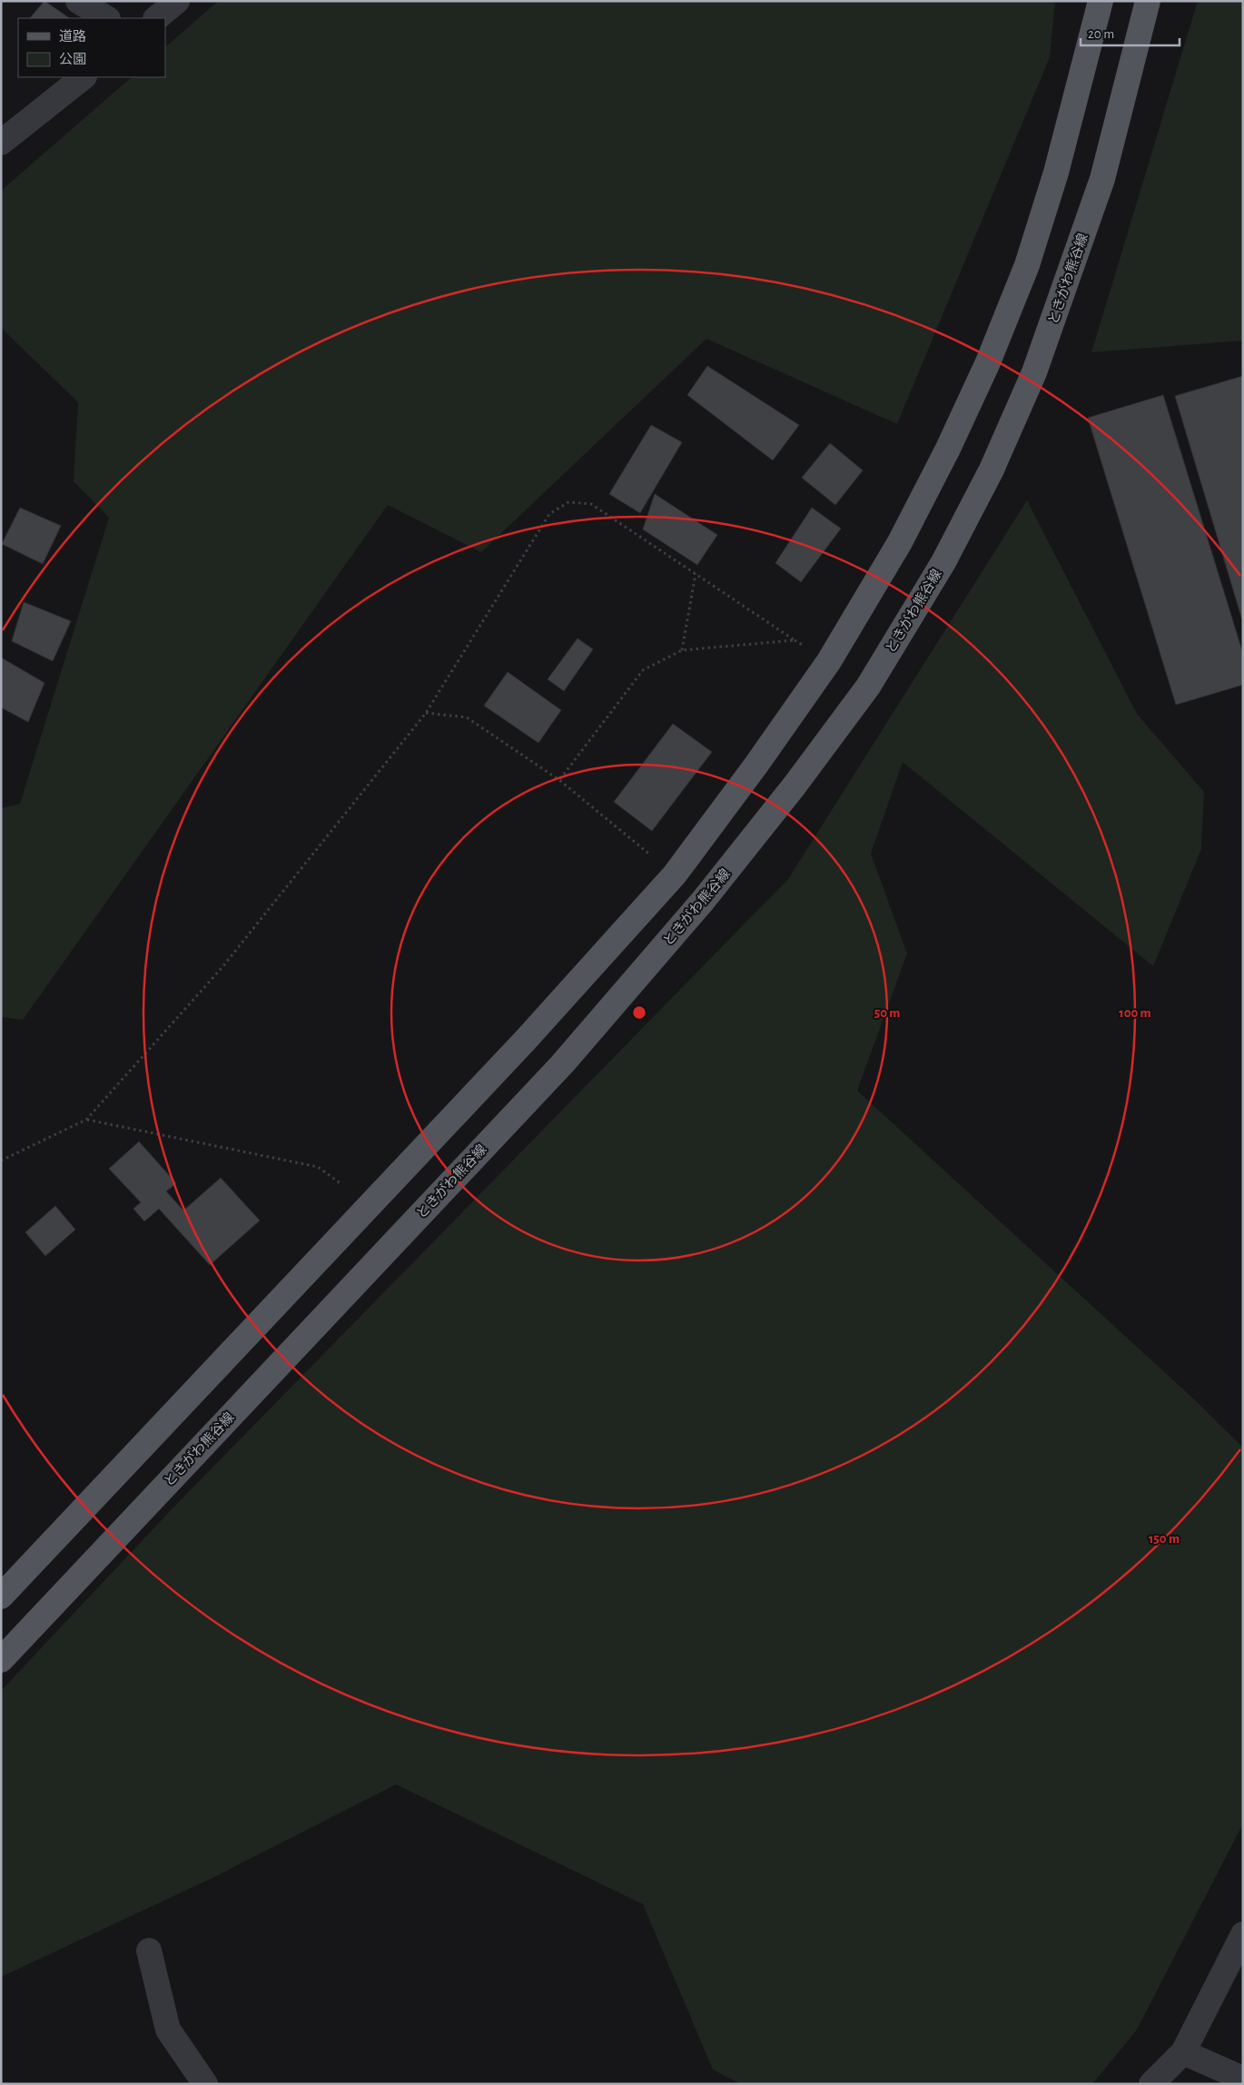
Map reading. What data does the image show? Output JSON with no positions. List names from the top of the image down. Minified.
{"streets":{"main road":["ときがわ熊谷線"]},"legend":["道路","公園"],"scale_bar":"20 m","rings":["50 m","100 m","150 m"]}
